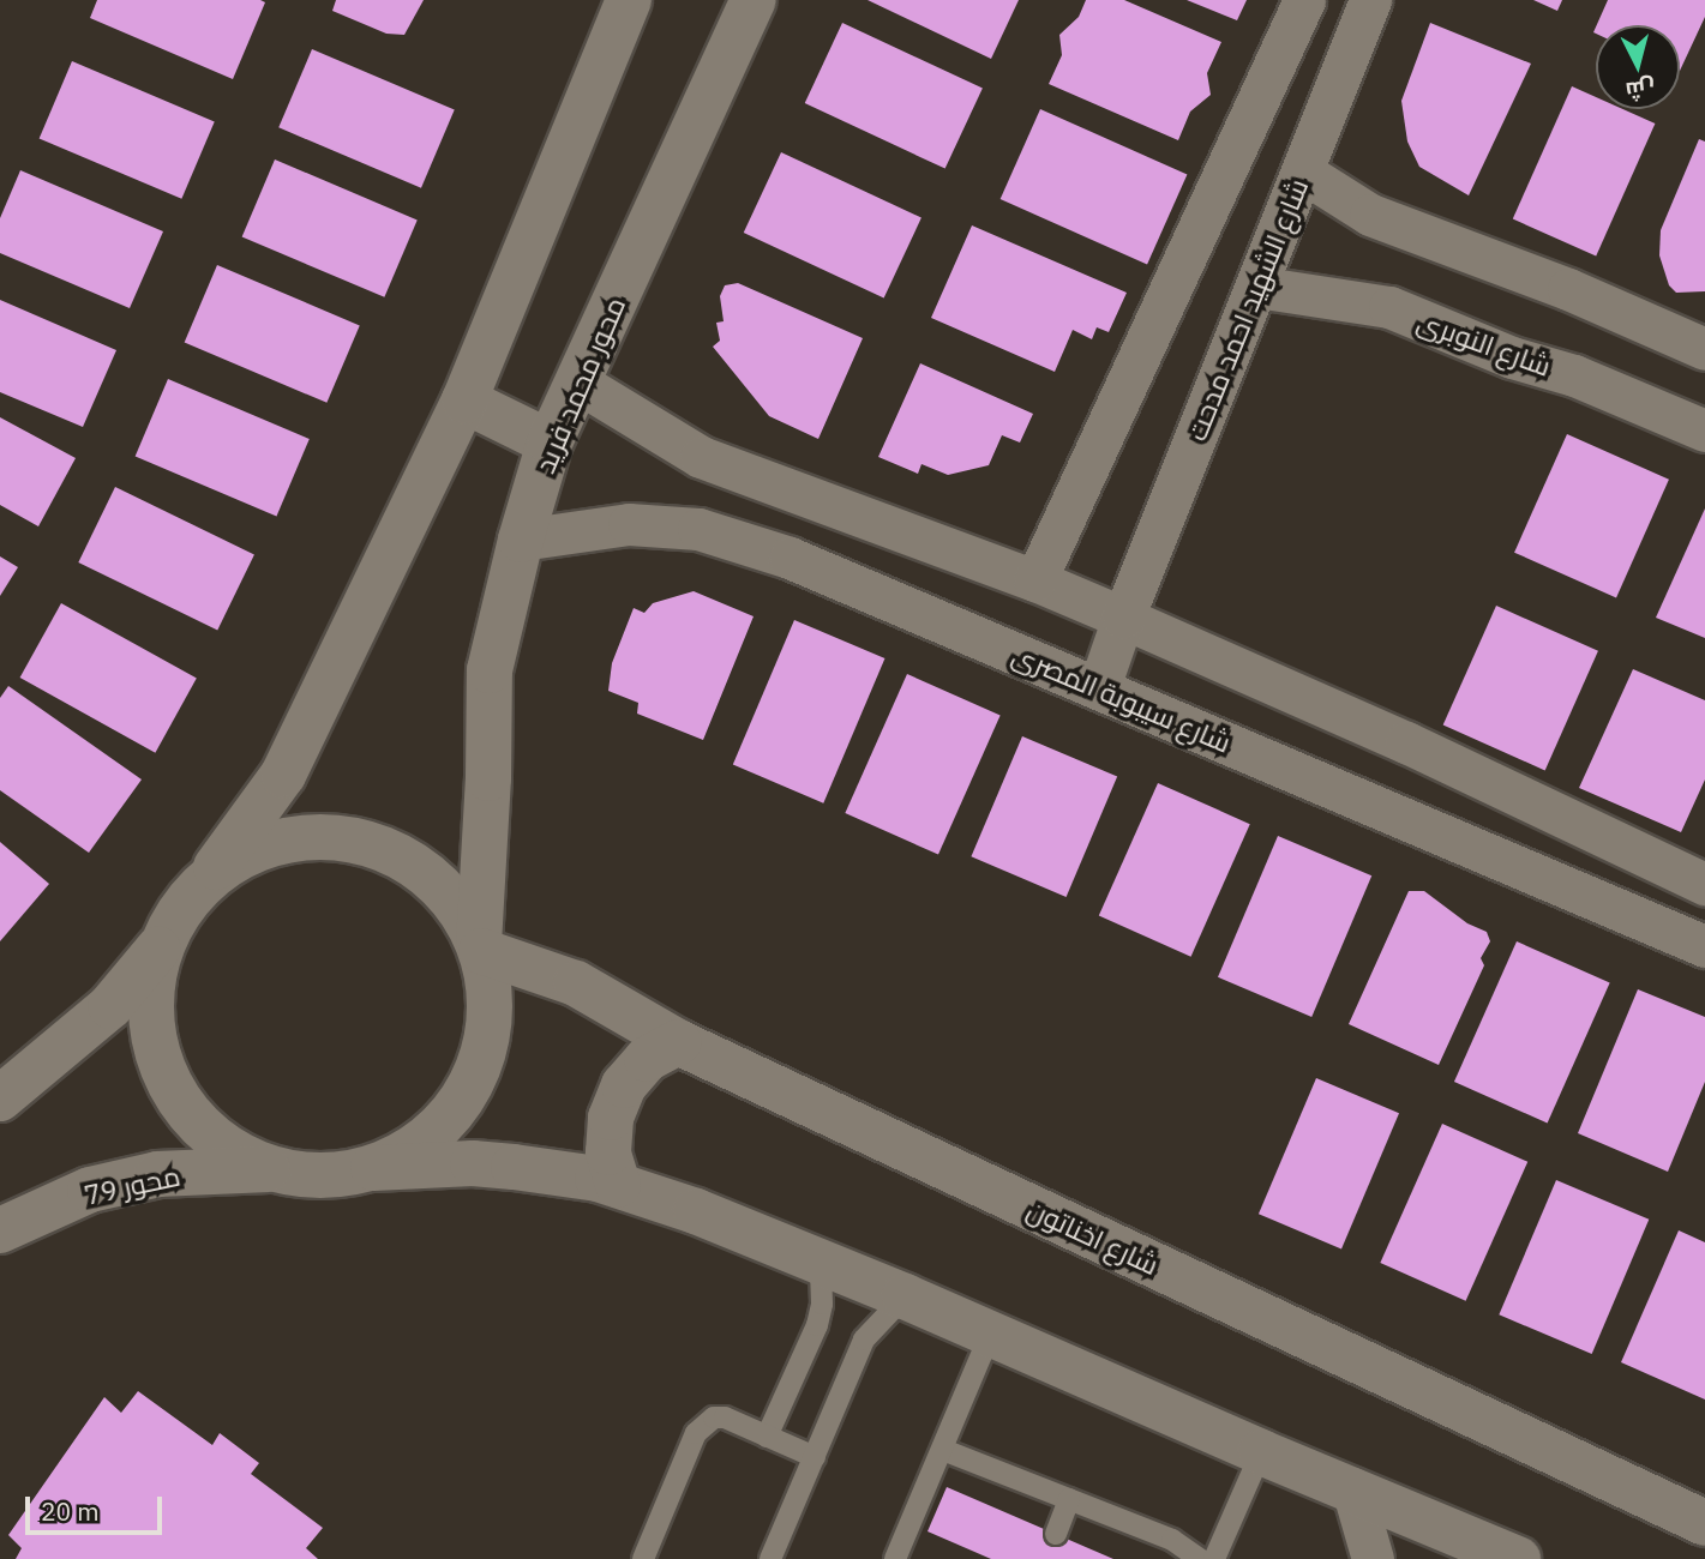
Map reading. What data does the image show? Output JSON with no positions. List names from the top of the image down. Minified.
{"streets":{"main road":["محور محمد فريد","محور 79","شارع اخناتون"],"street":["شارع الشهيد احمد مدحت","شارع النوبرى","شارع سيبوبة المصرى"]},"crossings":[["شارع الشهيد احمد مدحت","شارع النوبرى"],["شارع الشهيد احمد مدحت","شارع سيبوبة المصرى"],["محور محمد فريد","شارع سيبوبة المصرى"],["محور محمد فريد","شارع اخناتون"]],"scale_bar":"20 m","north":"bottom"}
